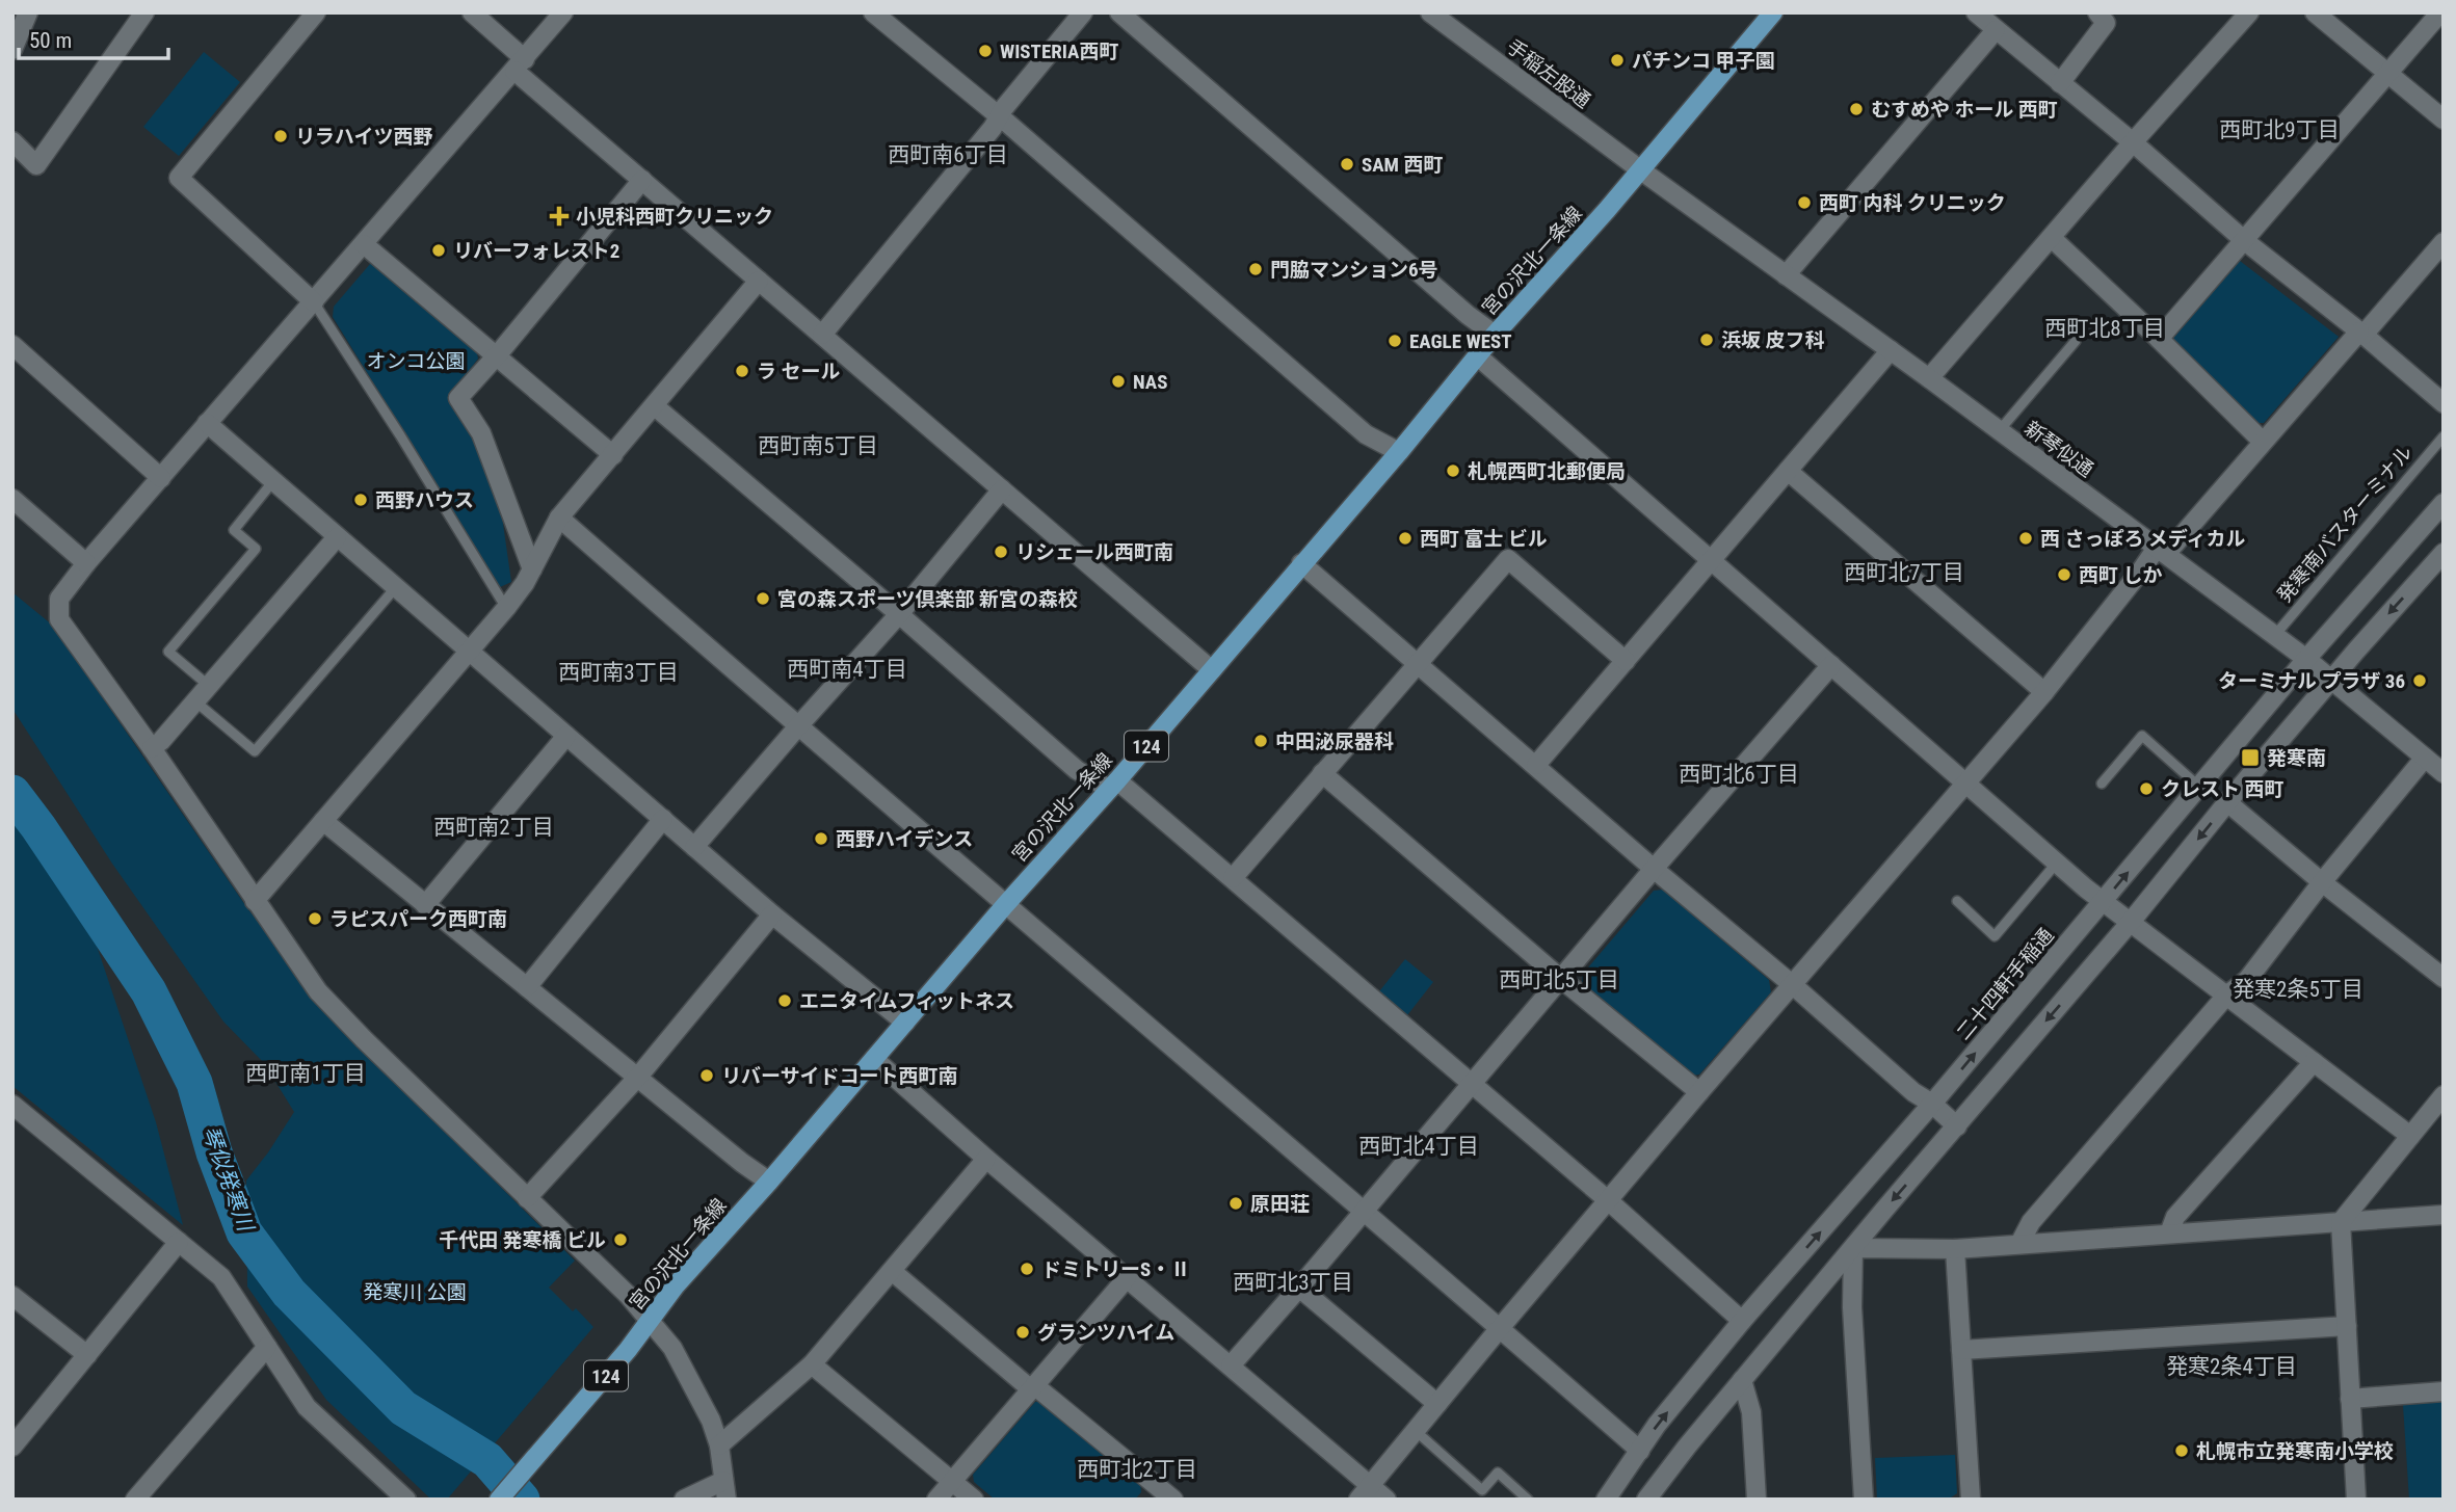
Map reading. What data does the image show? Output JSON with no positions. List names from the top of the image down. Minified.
{"streets":{"main road":["宮の沢北一条線","124"],"street":["手稲左股通","新琴似通","二十四軒手稲通"],"lane":["発寒南バスターミナル"]},"crossings":[["手稲左股通","宮の沢北一条線"],["手稲左股通","新琴似通"],["宮の沢北一条線","新琴似通"],["新琴似通","発寒南バスターミナル"],["新琴似通","二十四軒手稲通"]],"districts":["西町北9丁目","西町南6丁目","西町北8丁目","西町南5丁目","西町北7丁目","西町南4丁目","西町南3丁目","西町北6丁目","西町南2丁目","西町北5丁目","発寒2条5丁目","西町南1丁目","西町北4丁目","西町北3丁目","発寒2条4丁目","西町北2丁目"],"water":["琴似発寒川"],"parks":["オンコ公園","発寒川 公園"],"places":{"other":["WISTERIA西町","パチンコ 甲子園","むすめや ホール 西町","リラハイツ西野","SAM 西町","西町 内科 クリニック","リバーフォレスト2","門脇マンション6号","浜坂 皮フ科","EAGLE WEST","ラ セール","NAS","札幌西町北郵便局","西野ハウス","西町 富士 ビル","西 さっぽろ メディカル","リシェール西町南","西町 しか","宮の森スポーツ倶楽部 新宮の森校","ターミナル プラザ 36","中田泌尿器科","クレスト 西町","西野ハイデンス","ラピスパーク西町南","エニタイムフィットネス","リバーサイドコート西町南","原田荘","千代田 発寒橋 ビル","ドミトリーS・Ⅱ","グランツハイム","札幌市立発寒南小学校"],"health":["小児科西町クリニック"],"transit":["発寒南"]},"scale_bar":"50 m"}
